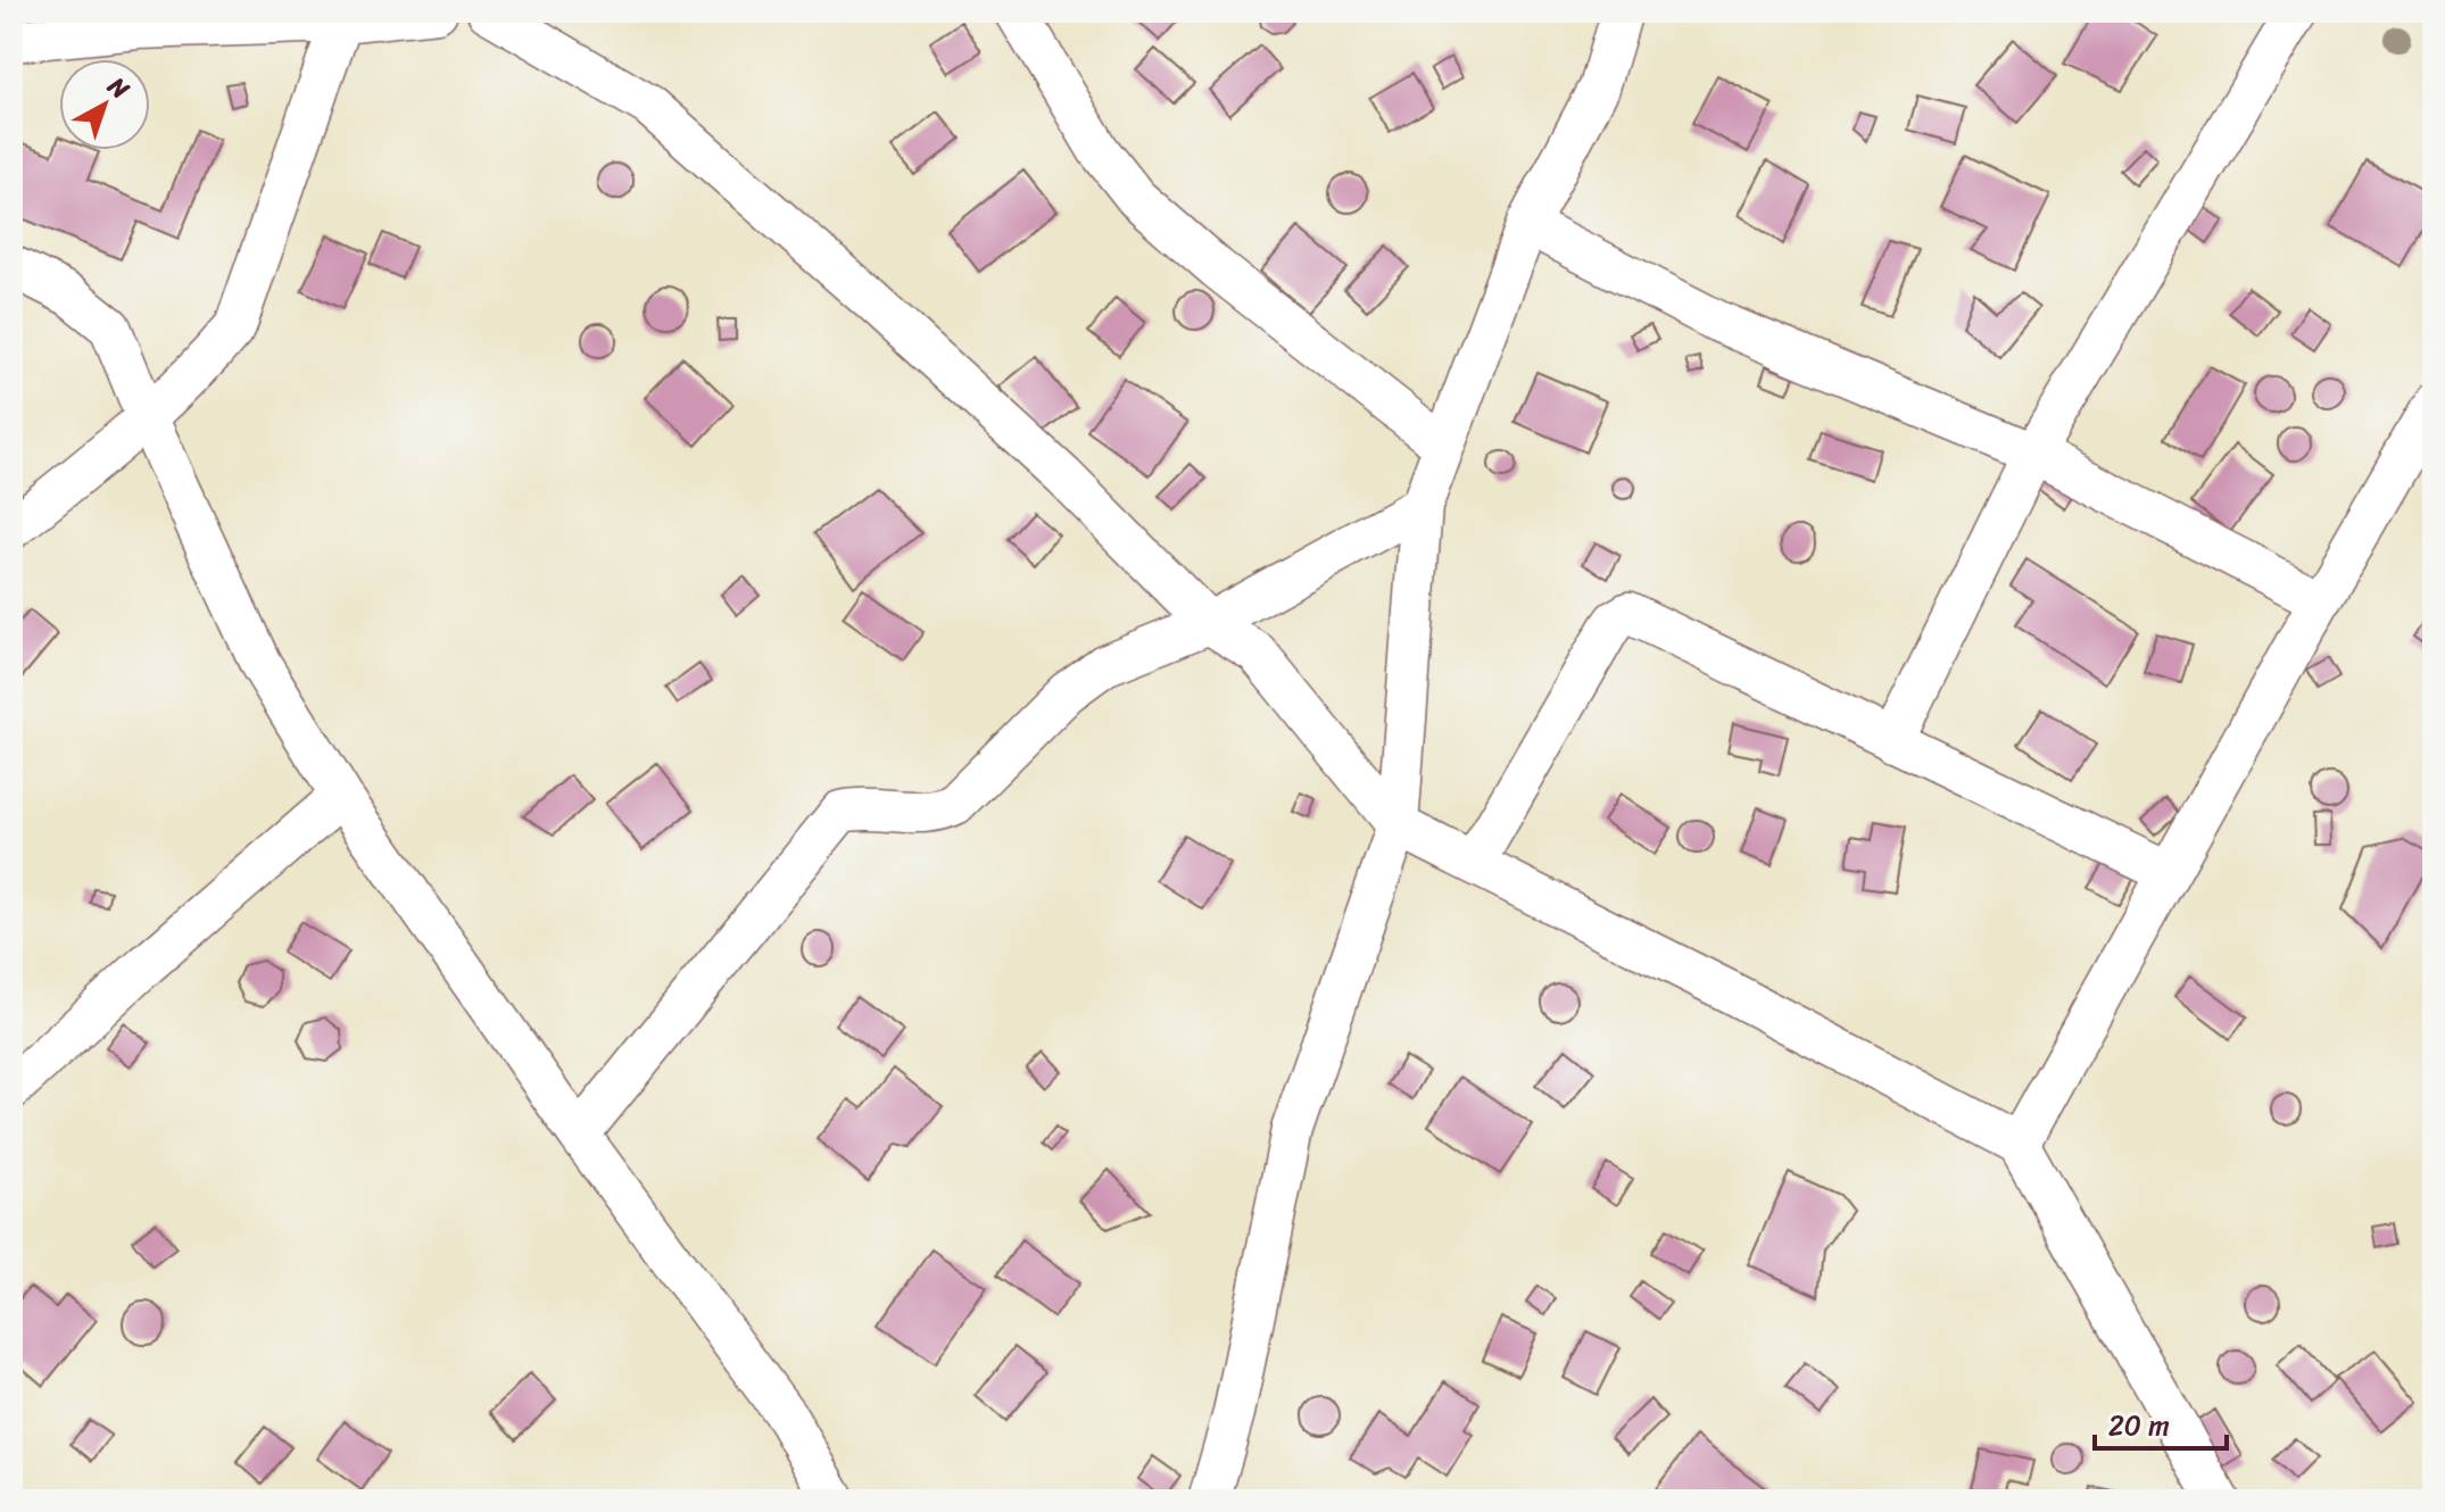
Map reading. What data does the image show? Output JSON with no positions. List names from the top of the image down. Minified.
{"scale_bar":"20 m","north":"top right"}
